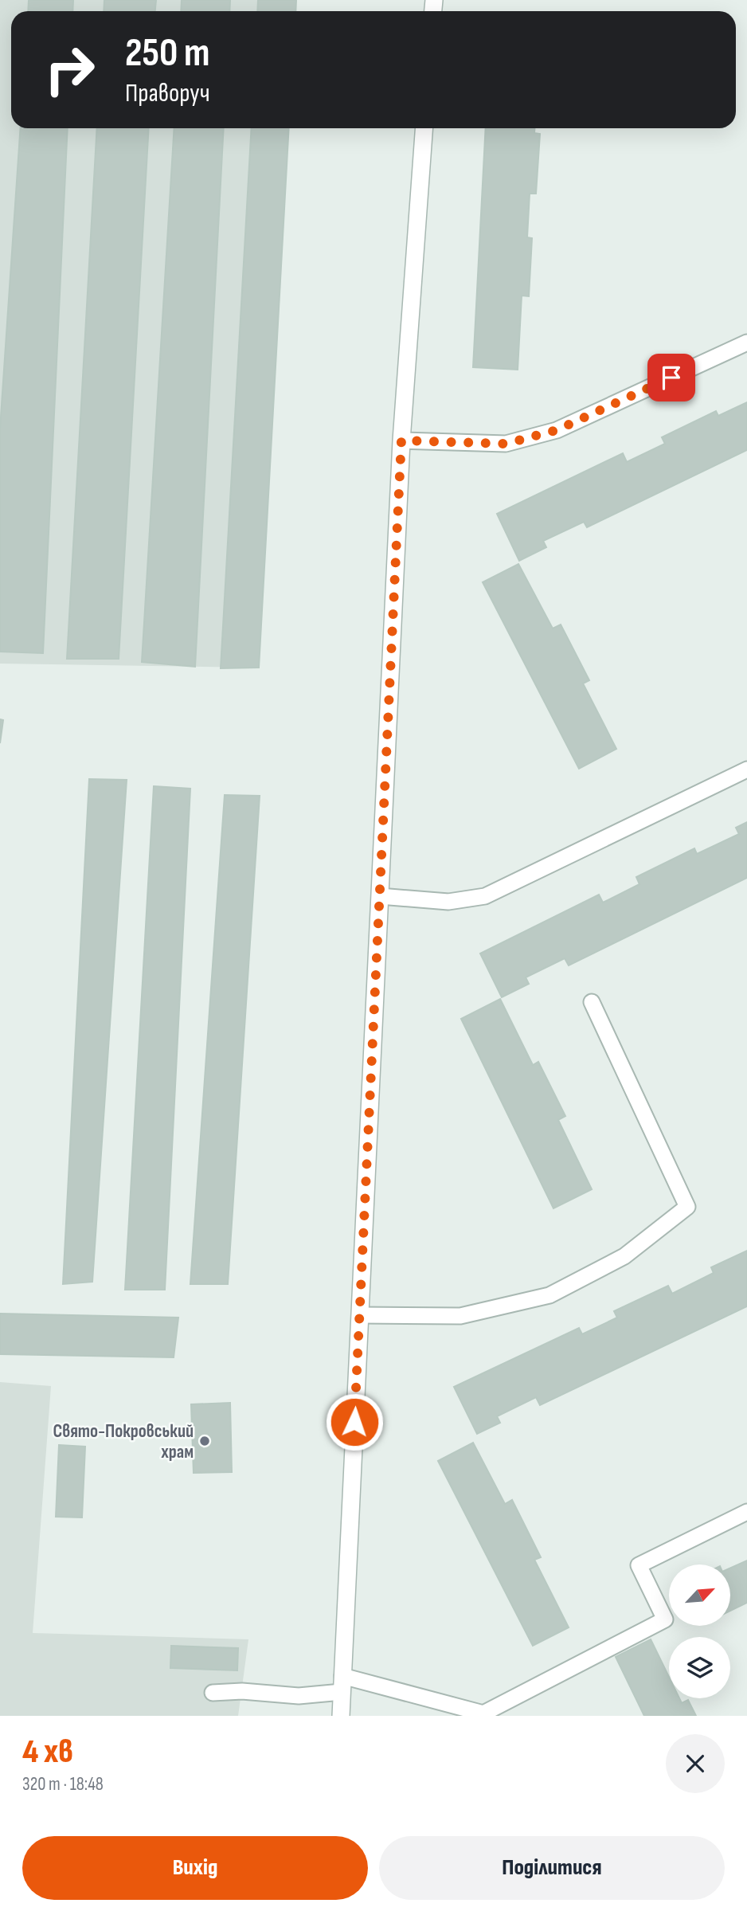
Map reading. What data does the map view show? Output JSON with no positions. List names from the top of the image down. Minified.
{"places":["Свято-Покровський храм"],"north":"top right","page":{"turn":["250 m","Праворуч"],"heading":["4 хв","320 m · 18:48"],"buttons":["Вихід","Поділитися"]}}
